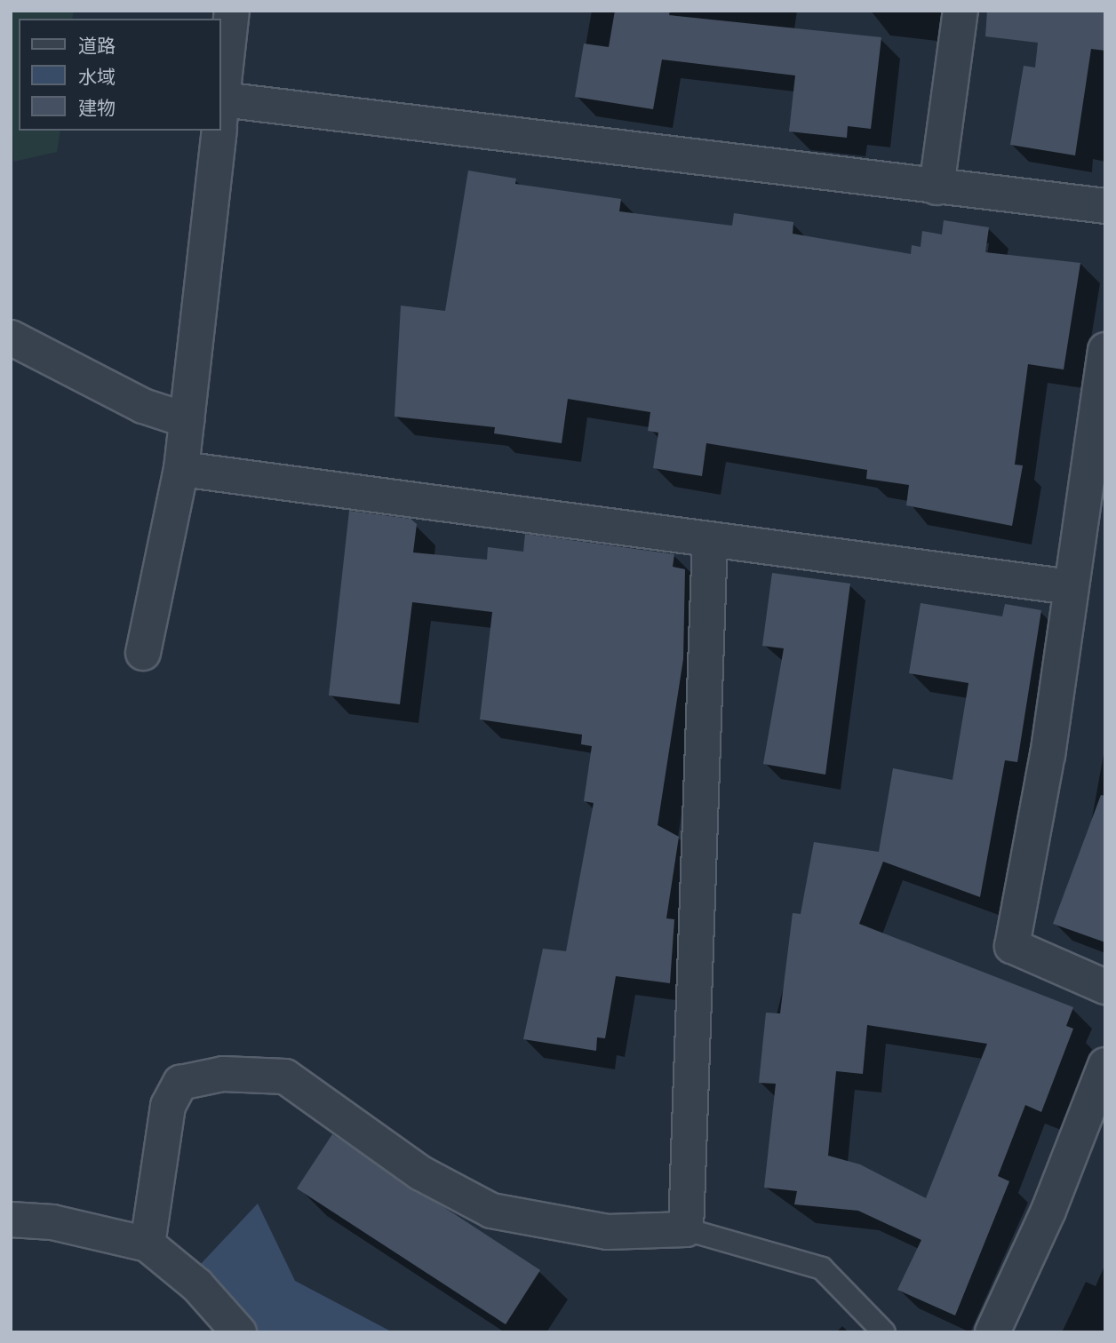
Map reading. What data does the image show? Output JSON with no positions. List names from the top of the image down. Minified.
{"legend":["道路","水域","建物"]}
